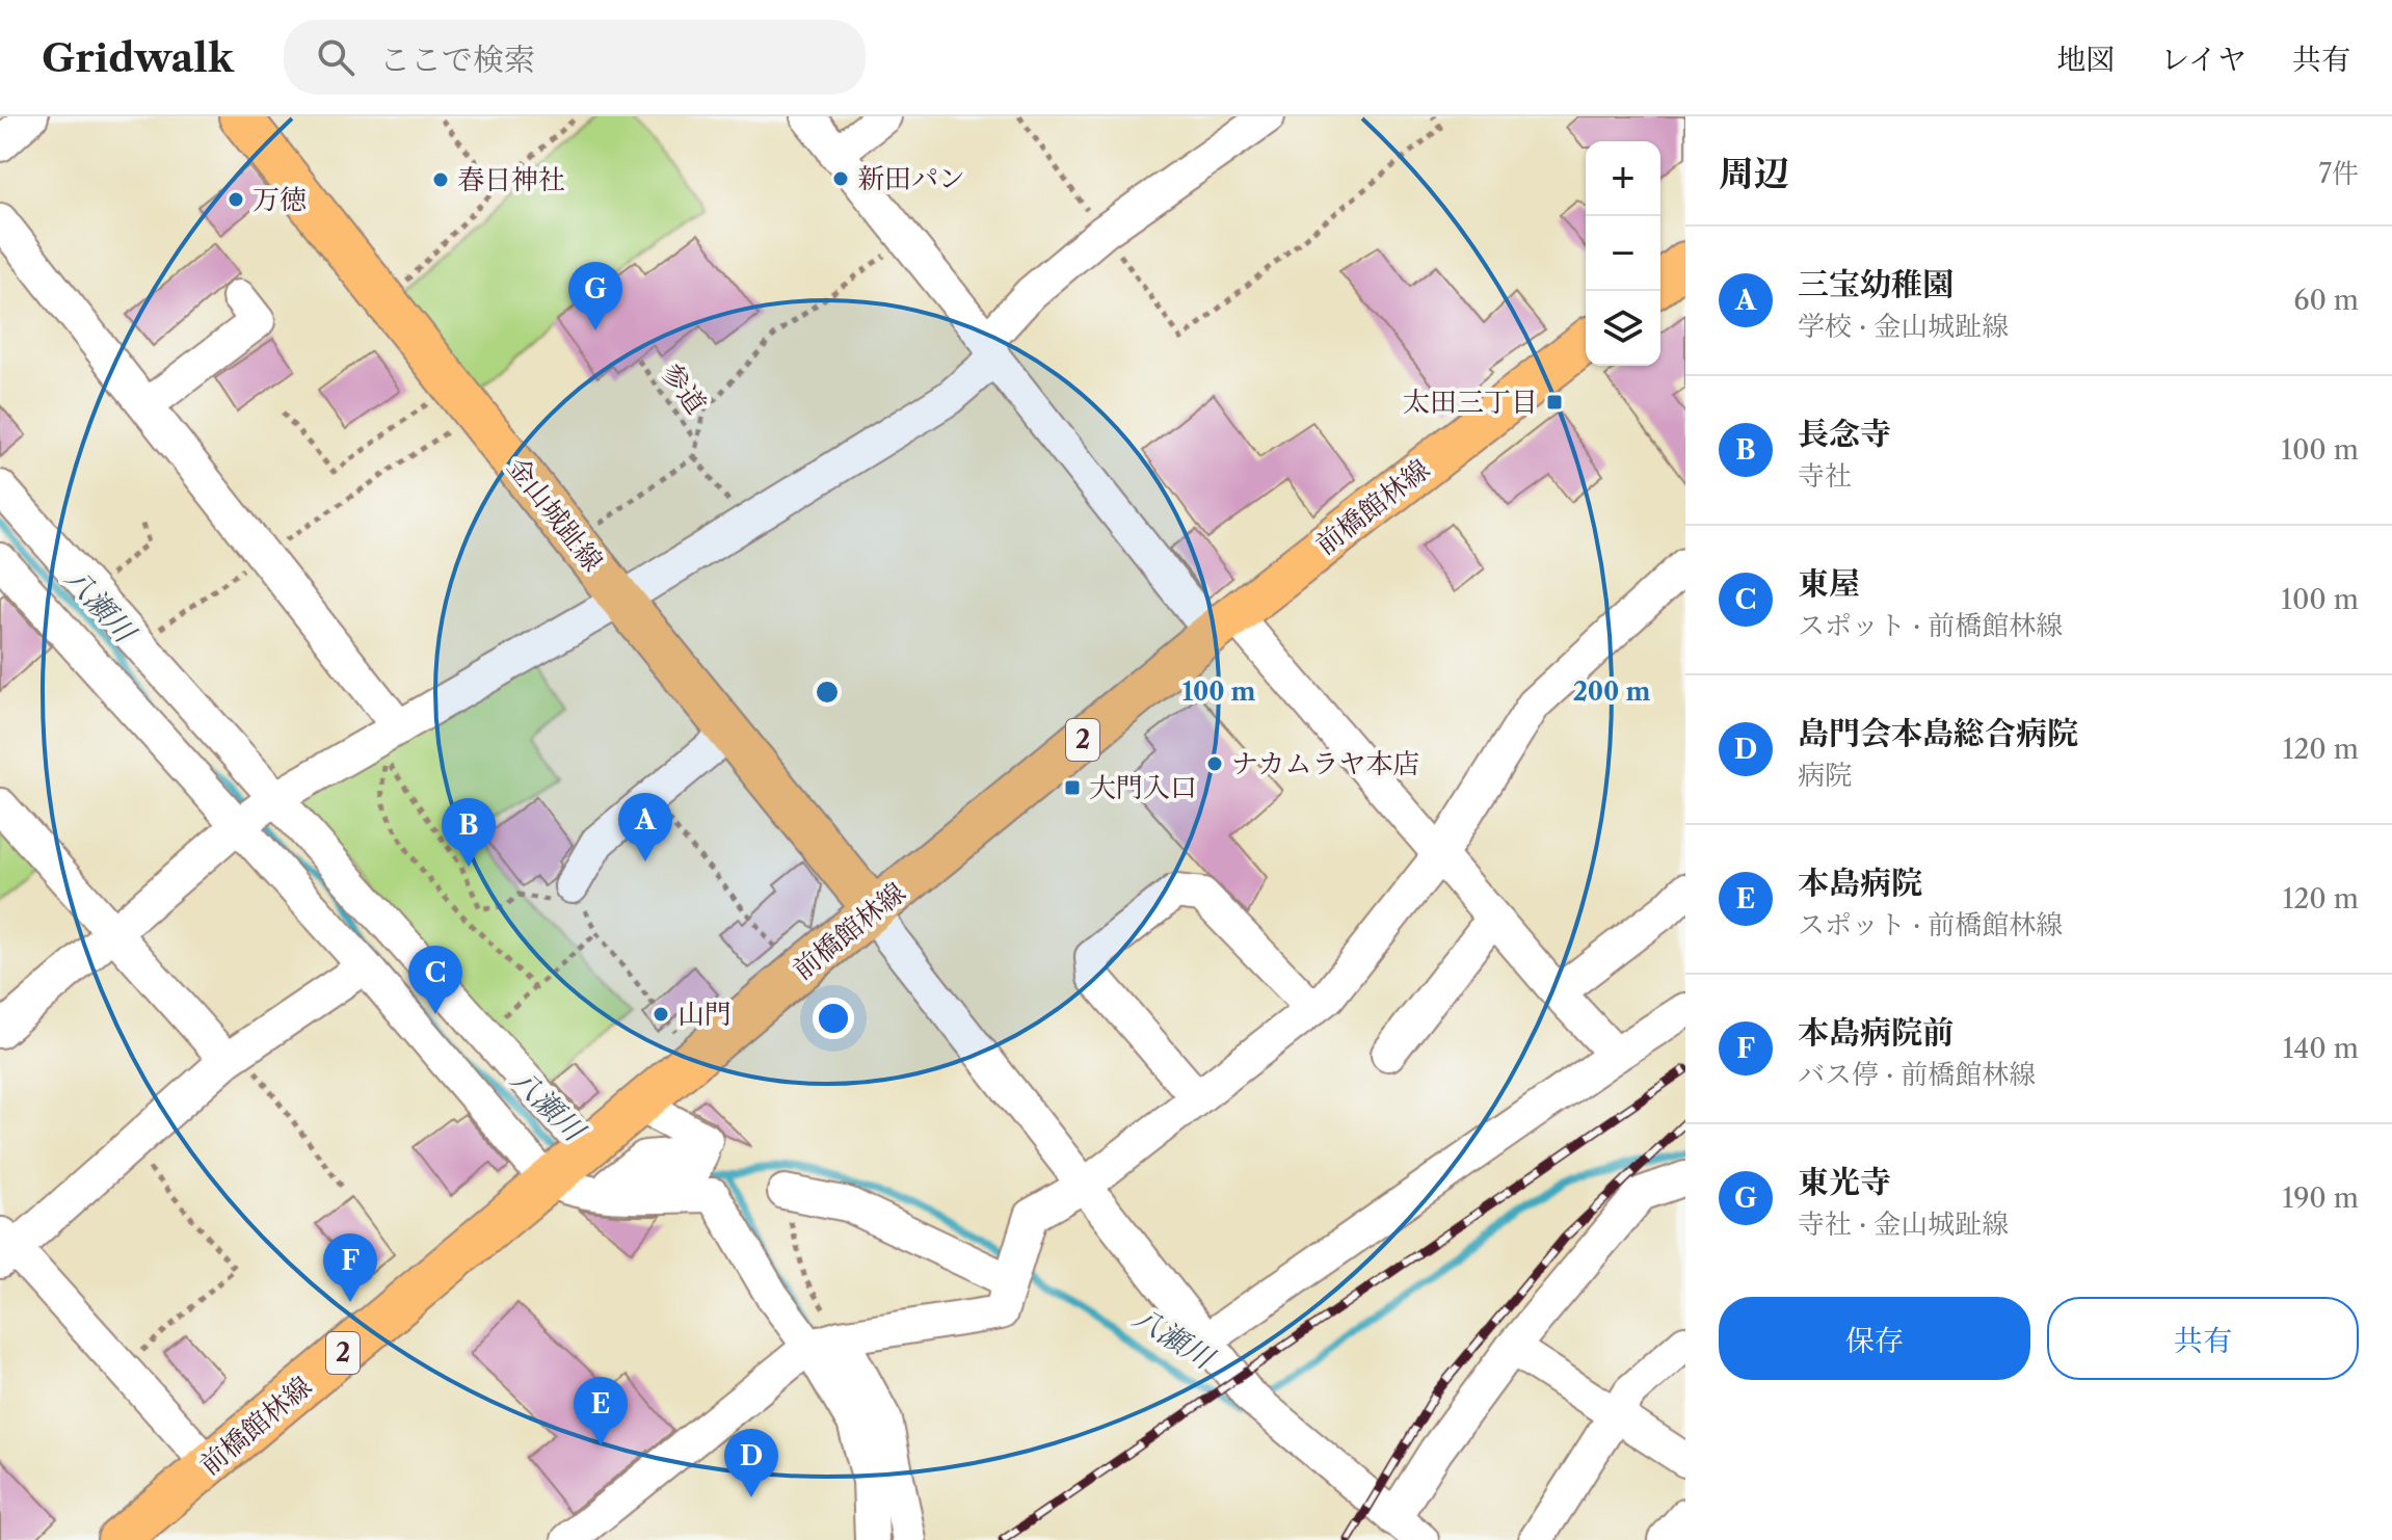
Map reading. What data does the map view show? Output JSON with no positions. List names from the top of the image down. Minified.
{"streets":{"main road":["前橋館林線","金山城趾線","2"],"path":["参道"]},"crossings":[["前橋館林線","金山城趾線"]],"water":["八瀬川"],"places":{"other":["新田パン","春日神社","万徳","ナカムラヤ本店","山門"],"transit":["太田三丁目","大門入口"]},"page":{"header":"Gridwalk","search":"ここで検索","nav":["地図","レイヤ","共有"],"heading":["周辺","7件"],"map_buttons":["+","−"],"list":[{"mark":"A","name":"三宝幼稚園","note":"学校 · 金山城趾線","value":"60 m"},{"mark":"B","name":"長念寺","note":"寺社","value":"100 m"},{"mark":"C","name":"東屋","note":"スポット · 前橋館林線","value":"100 m"},{"mark":"D","name":"島門会本島総合病院","note":"病院","value":"120 m"},{"mark":"E","name":"本島病院","note":"スポット · 前橋館林線","value":"120 m"},{"mark":"F","name":"本島病院前","note":"バス停 · 前橋館林線","value":"140 m"},{"mark":"G","name":"東光寺","note":"寺社 · 金山城趾線","value":"190 m"}],"pins":["G","A","B","C","F","E","D"],"buttons":["保存","共有"]},"rings":["100 m","200 m"]}
